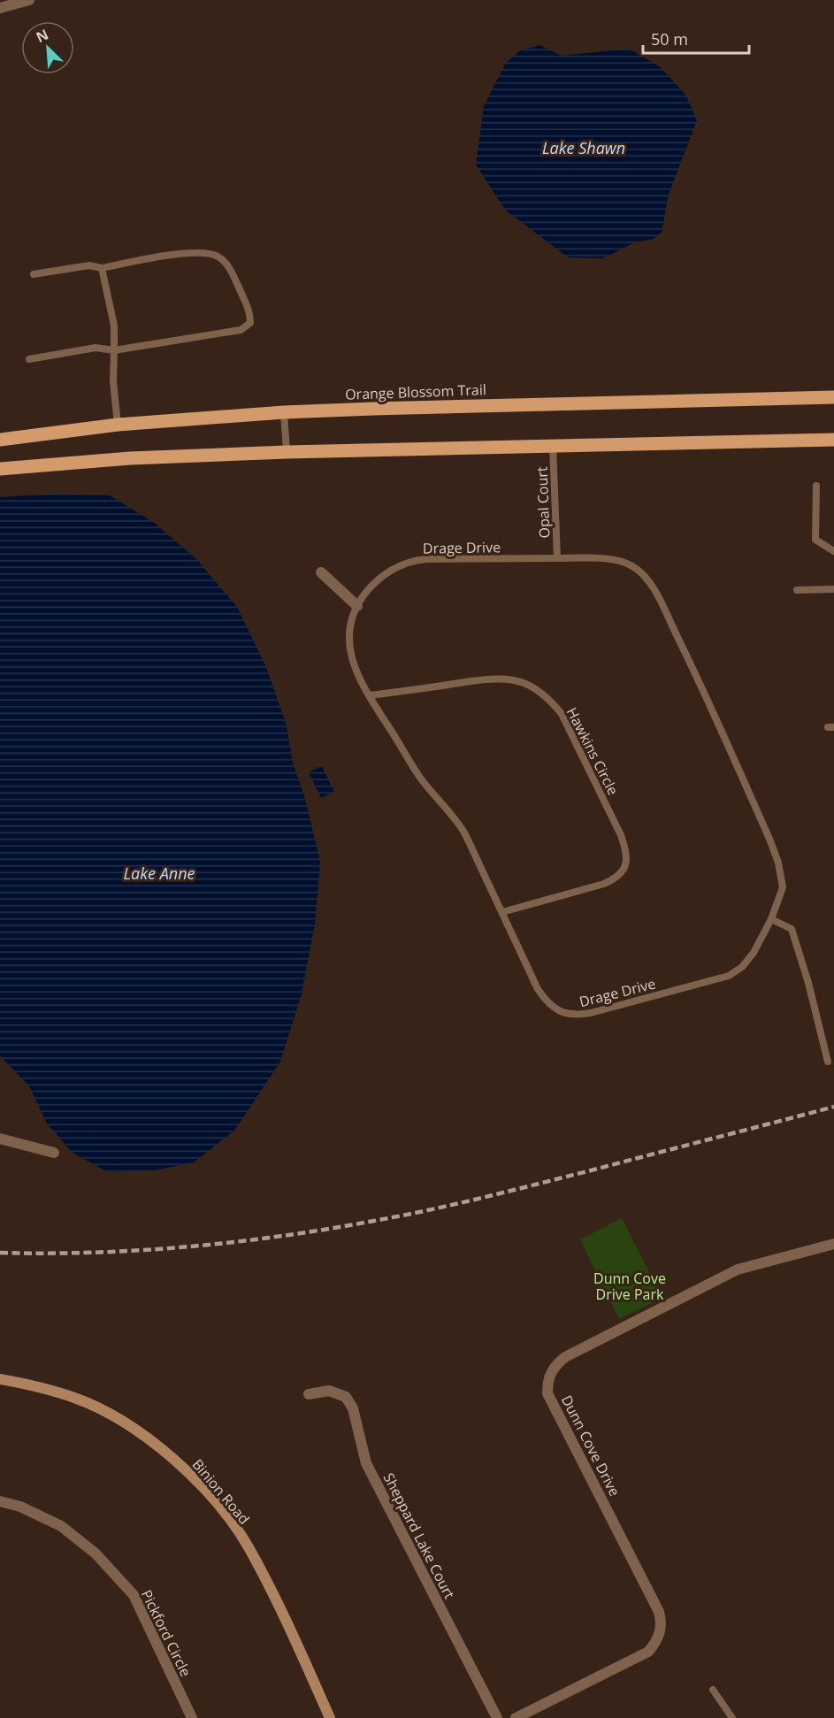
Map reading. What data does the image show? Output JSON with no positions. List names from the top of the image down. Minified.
{"streets":{"main road":["Orange Blossom Trail","Binion Road"],"street":["Dunn Cove Drive","Sheppard Lake Court","Pickford Circle"],"lane":["Opal Court","Drage Drive","Hawkins Circle"]},"crossings":[["Opal Court","Drage Drive"],["Drage Drive","Hawkins Circle"]],"water":["Lake Shawn","Lake Anne"],"parks":["Dunn Cove Drive Park"],"scale_bar":"50 m","north":"top left"}
